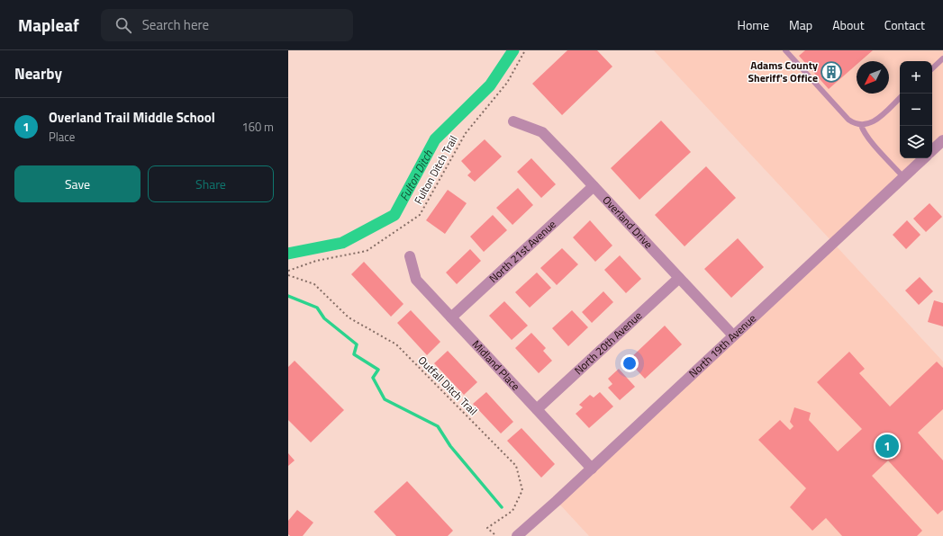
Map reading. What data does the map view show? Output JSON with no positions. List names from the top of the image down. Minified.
{"streets":{"street":["Overland Drive","North 21st Avenue","North 20th Avenue","North 19th Avenue","Midland Place"],"path":["Fulton Ditch Trail","Outfall Ditch Trail"]},"crossings":[["Overland Drive","North 21st Avenue"],["Overland Drive","North 20th Avenue"],["Overland Drive","North 19th Avenue"],["North 21st Avenue","Midland Place"],["North 20th Avenue","Midland Place"],["North 19th Avenue","Midland Place"]],"water":["Fulton Ditch"],"places":{"building":["Adams County Sheriff's Office"]},"north":"bottom left","page":{"header":"Mapleaf","search":"Search here","nav":["Home","Map","About","Contact"],"heading":"Nearby","map_buttons":["+","−"],"list":[{"mark":"1","name":"Overland Trail Middle School","note":"Place","value":"160 m"}],"buttons":["Save","Share"],"pins":"1"}}
